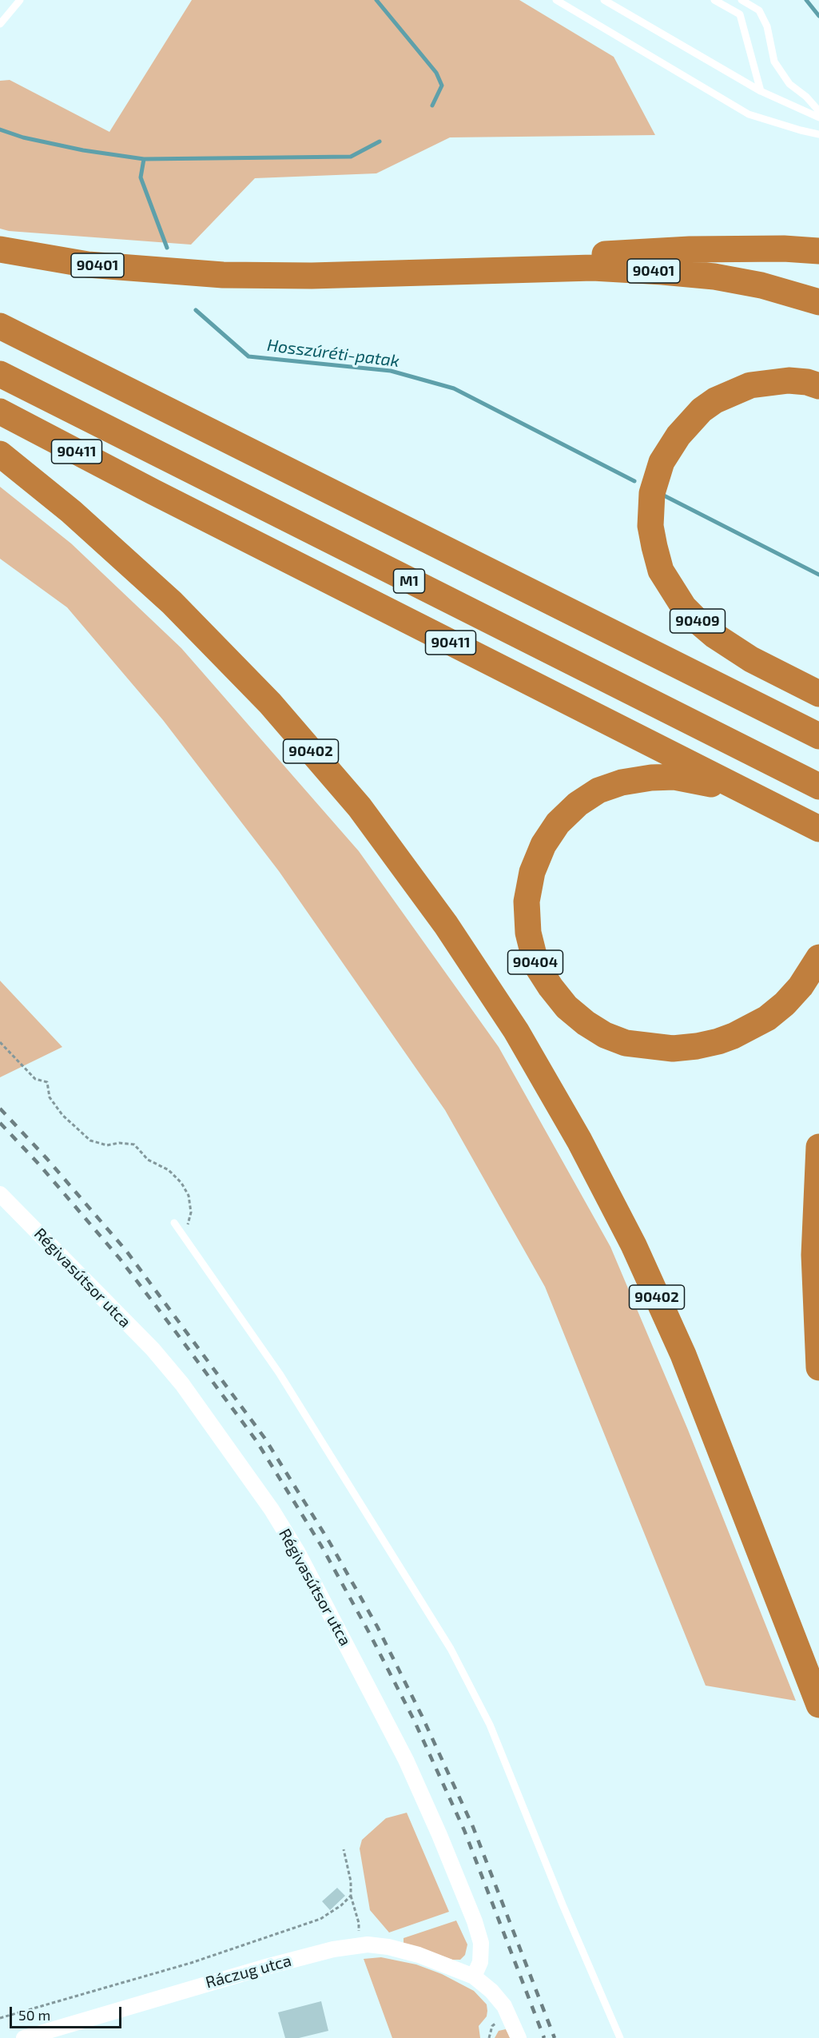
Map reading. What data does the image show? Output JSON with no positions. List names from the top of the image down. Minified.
{"streets":{"highway":["90401","90411","M1","90409","90402","90404"],"street":["Régivasútsor utca","Ráczug utca"]},"crossings":[["90411","90404"],["Régivasútsor utca","Ráczug utca"]],"water":["Hosszúréti-patak"],"scale_bar":"50 m"}
